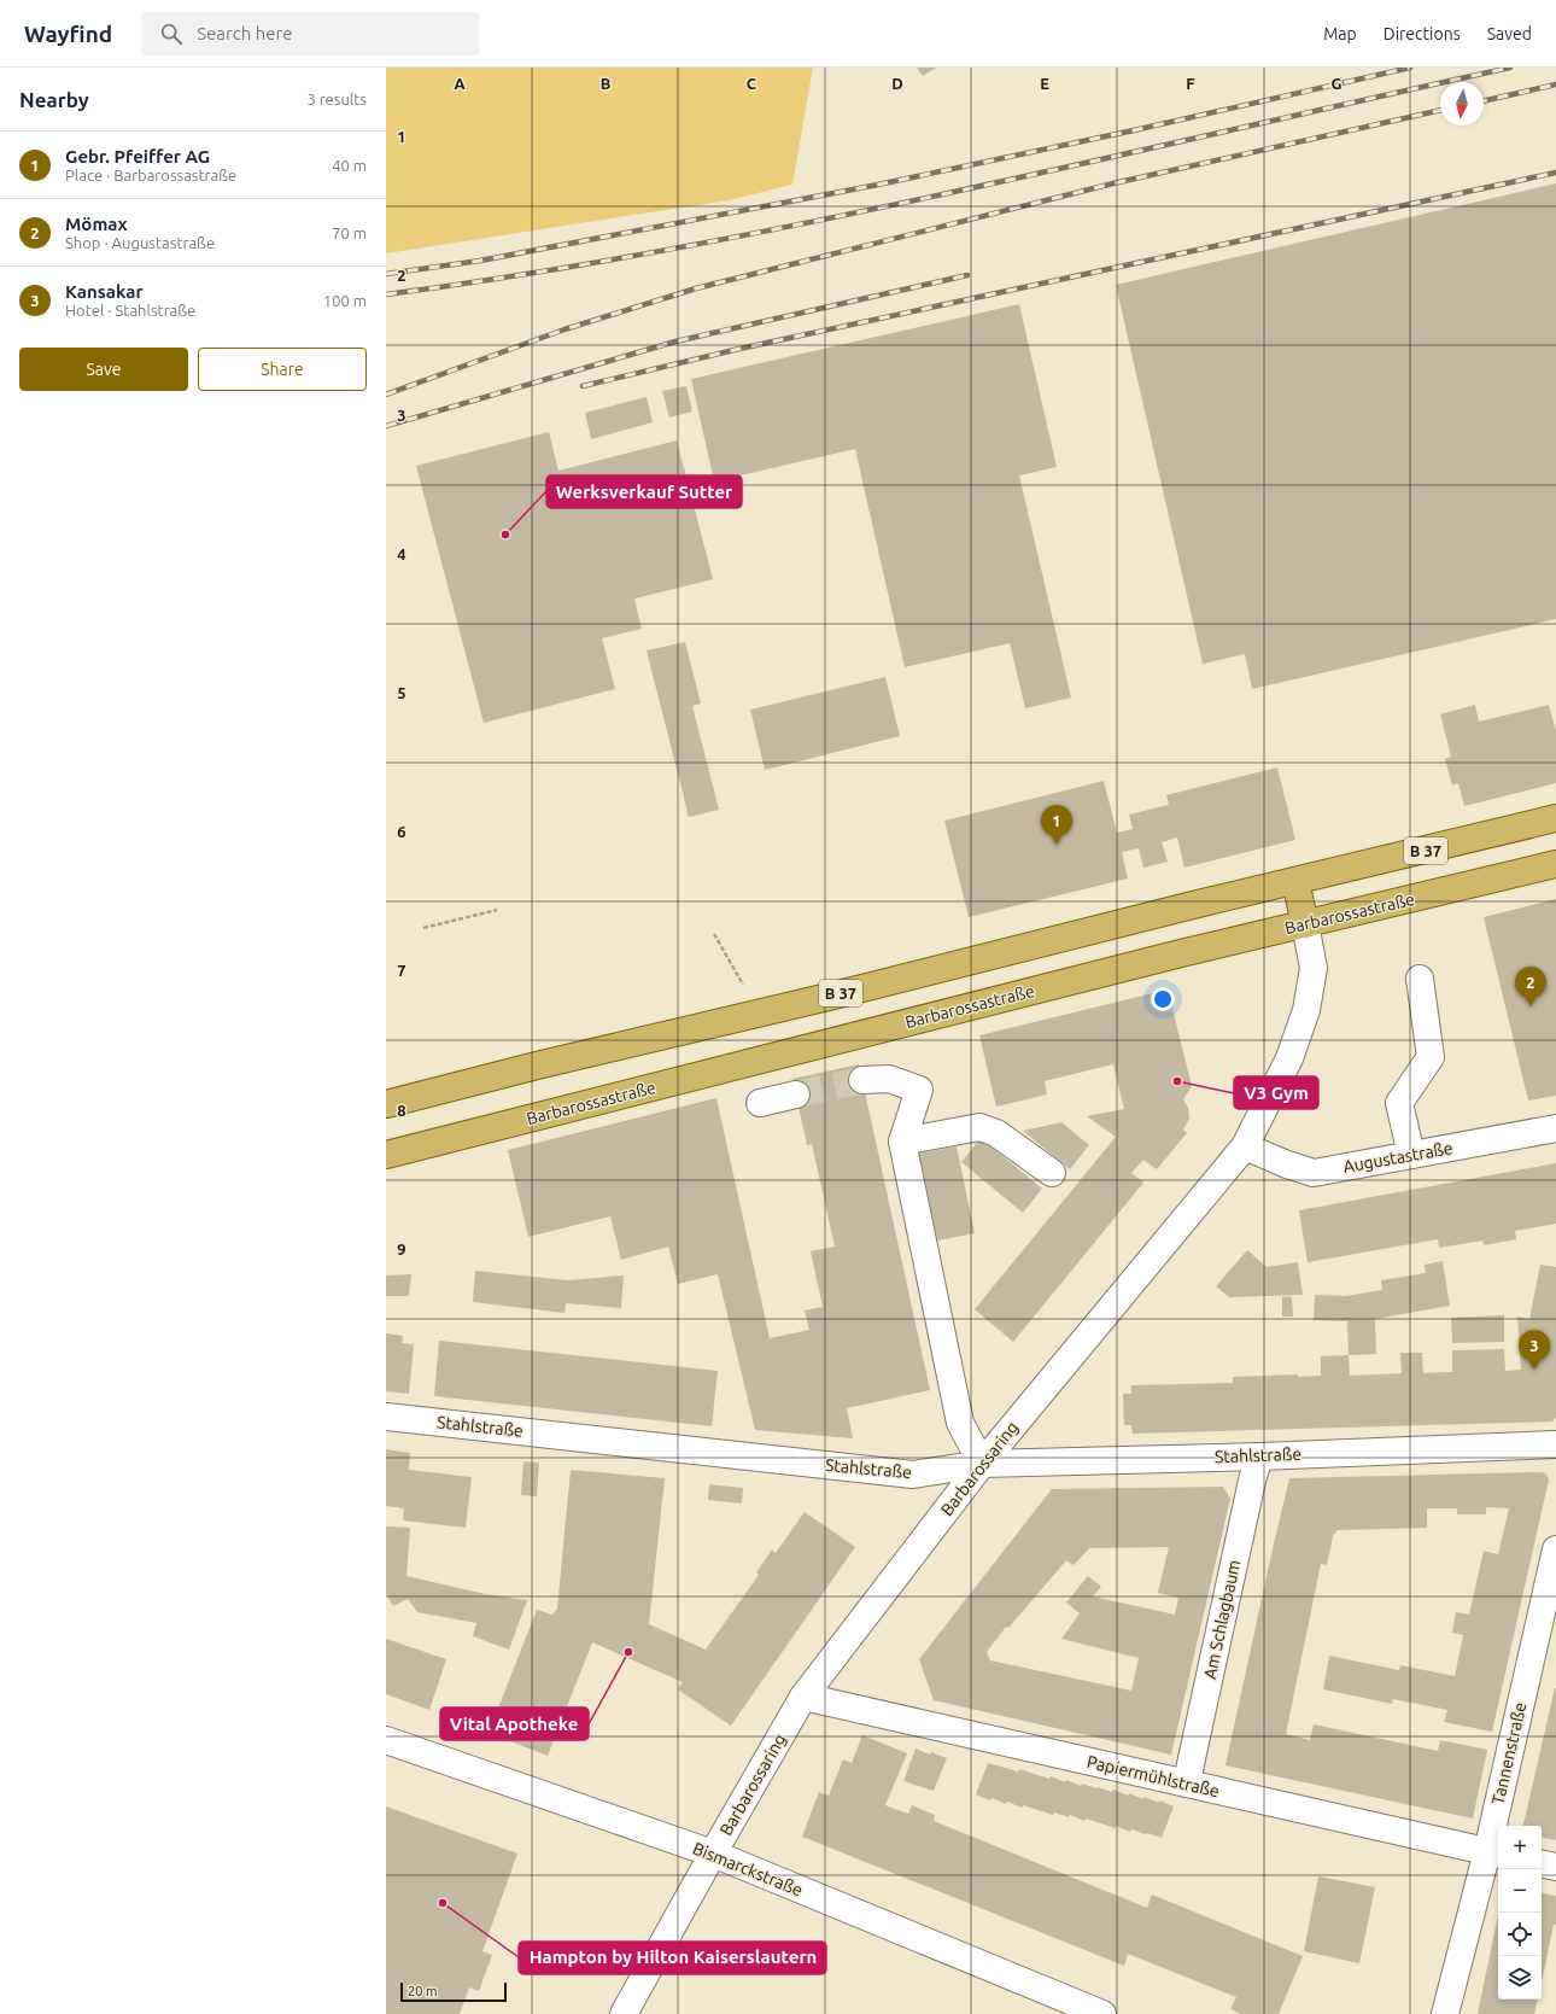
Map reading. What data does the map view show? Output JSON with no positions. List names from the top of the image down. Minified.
{"streets":{"main road":["B 37","Barbarossastraße"],"street":["Augustastraße","Stahlstraße","Barbarossaring","Am Schlagbaum","Tannenstraße","Papiermühlstraße","Bismarckstraße"]},"crossings":[["Barbarossastraße","Barbarossaring"],["Augustastraße","Barbarossaring"],["Stahlstraße","Barbarossaring"],["Stahlstraße","Am Schlagbaum"],["Barbarossaring","Papiermühlstraße"],["Barbarossaring","Bismarckstraße"],["Am Schlagbaum","Papiermühlstraße"],["Tannenstraße","Papiermühlstraße"]],"places":["Werksverkauf Sutter","V3 Gym","Vital Apotheke","Hampton by Hilton Kaiserslautern"],"scale_bar":"20 m","north":"bottom","page":{"header":"Wayfind","search":"Search here","nav":["Map","Directions","Saved"],"heading":["Nearby","3 results"],"list":[{"mark":"1","name":"Gebr. Pfeiffer AG","note":"Place · Barbarossastraße","value":"40 m"},{"mark":"2","name":"Mömax","note":"Shop · Augustastraße","value":"70 m"},{"mark":"3","name":"Kansakar","note":"Hotel · Stahlstraße","value":"100 m"}],"buttons":["Save","Share"],"pins":["1","2","3"],"map_buttons":["+","−"],"scale":"20 m"},"grid":{"columns":["A","B","C","D","E","F","G"],"rows":["1","2","3","4","5","6","7","8","9"]}}
